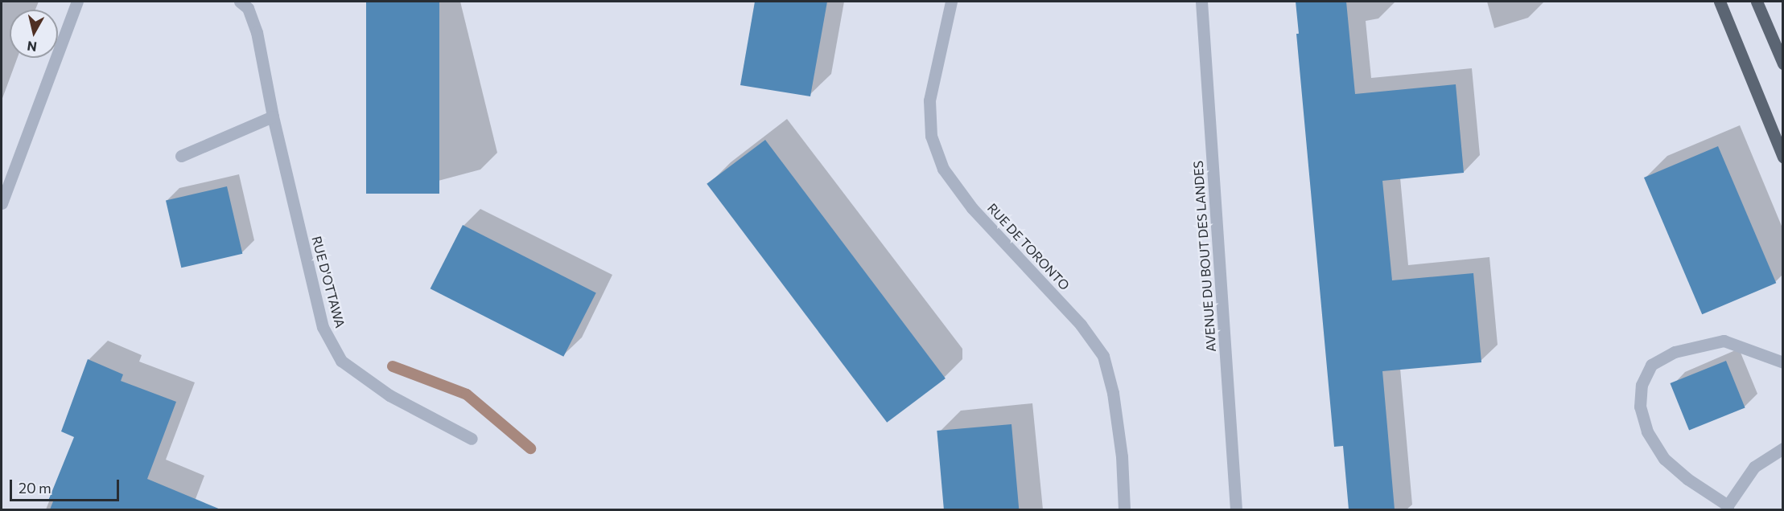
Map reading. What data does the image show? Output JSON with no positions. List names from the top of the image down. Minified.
{"streets":{"street":["RUE DE TORONTO","AVENUE DU BOUT DES LANDES","RUE D'OTTAWA"]},"scale_bar":"20 m","north":"bottom"}
